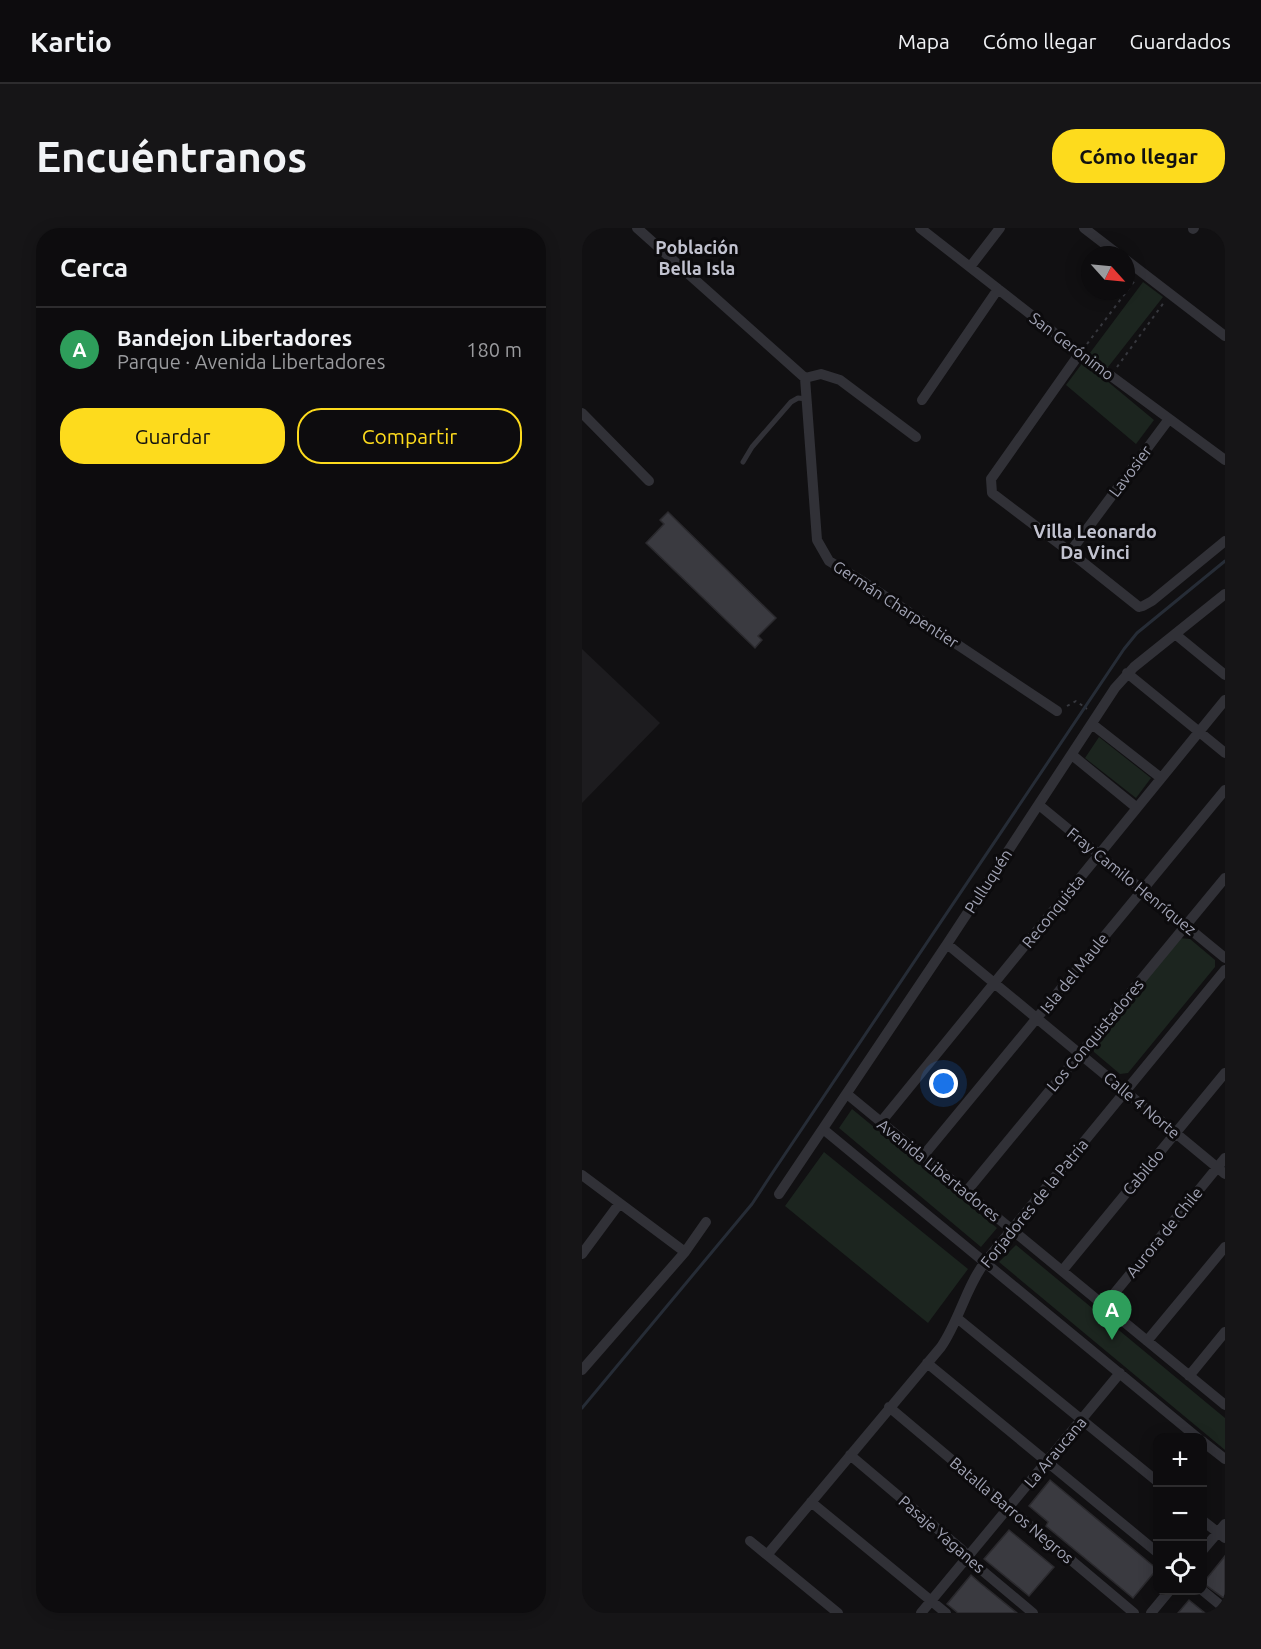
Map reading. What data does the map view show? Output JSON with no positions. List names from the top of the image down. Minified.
{"streets":{"street":["San Gerónimo","Lavosier","Germán Charpentier","Pulluquén","Fray Camilo Henríquez","Reconquista","Isla del Maule","Los Conquistadores","Calle 4 Norte","Avenida Libertadores","Cabildo","Forjadores de la Patria","Aurora de Chile","La Araucana","Batalla Barros Negros","Pasaje Yaganes"]},"crossings":[["San Gerónimo","Lavosier"],["Pulluquén","Fray Camilo Henríquez"],["Pulluquén","Calle 4 Norte"],["Pulluquén","Avenida Libertadores"],["Fray Camilo Henríquez","Reconquista"],["Fray Camilo Henríquez","Isla del Maule"],["Fray Camilo Henríquez","Los Conquistadores"],["Reconquista","Calle 4 Norte"],["Reconquista","Avenida Libertadores"],["Isla del Maule","Calle 4 Norte"],["Isla del Maule","Avenida Libertadores"],["Los Conquistadores","Calle 4 Norte"],["Los Conquistadores","Avenida Libertadores"],["Calle 4 Norte","Cabildo"],["Calle 4 Norte","Forjadores de la Patria"],["Calle 4 Norte","Aurora de Chile"],["Avenida Libertadores","Cabildo"],["Avenida Libertadores","Forjadores de la Patria"],["Avenida Libertadores","Aurora de Chile"],["Forjadores de la Patria","Batalla Barros Negros"],["Forjadores de la Patria","Pasaje Yaganes"],["La Araucana","Batalla Barros Negros"],["La Araucana","Pasaje Yaganes"]],"districts":["Población Bella Isla","Villa Leonardo Da Vinci"],"north":"bottom right","page":{"header":"Kartio","nav":["Mapa","Cómo llegar","Guardados"],"buttons":["Cómo llegar",["Guardar","Compartir"]],"title":"Encuéntranos","heading":"Cerca","list":[{"mark":"A","name":"Bandejon Libertadores","note":"Parque · Avenida Libertadores","value":"180 m"}],"pins":"A","map_buttons":["+","−"]}}
